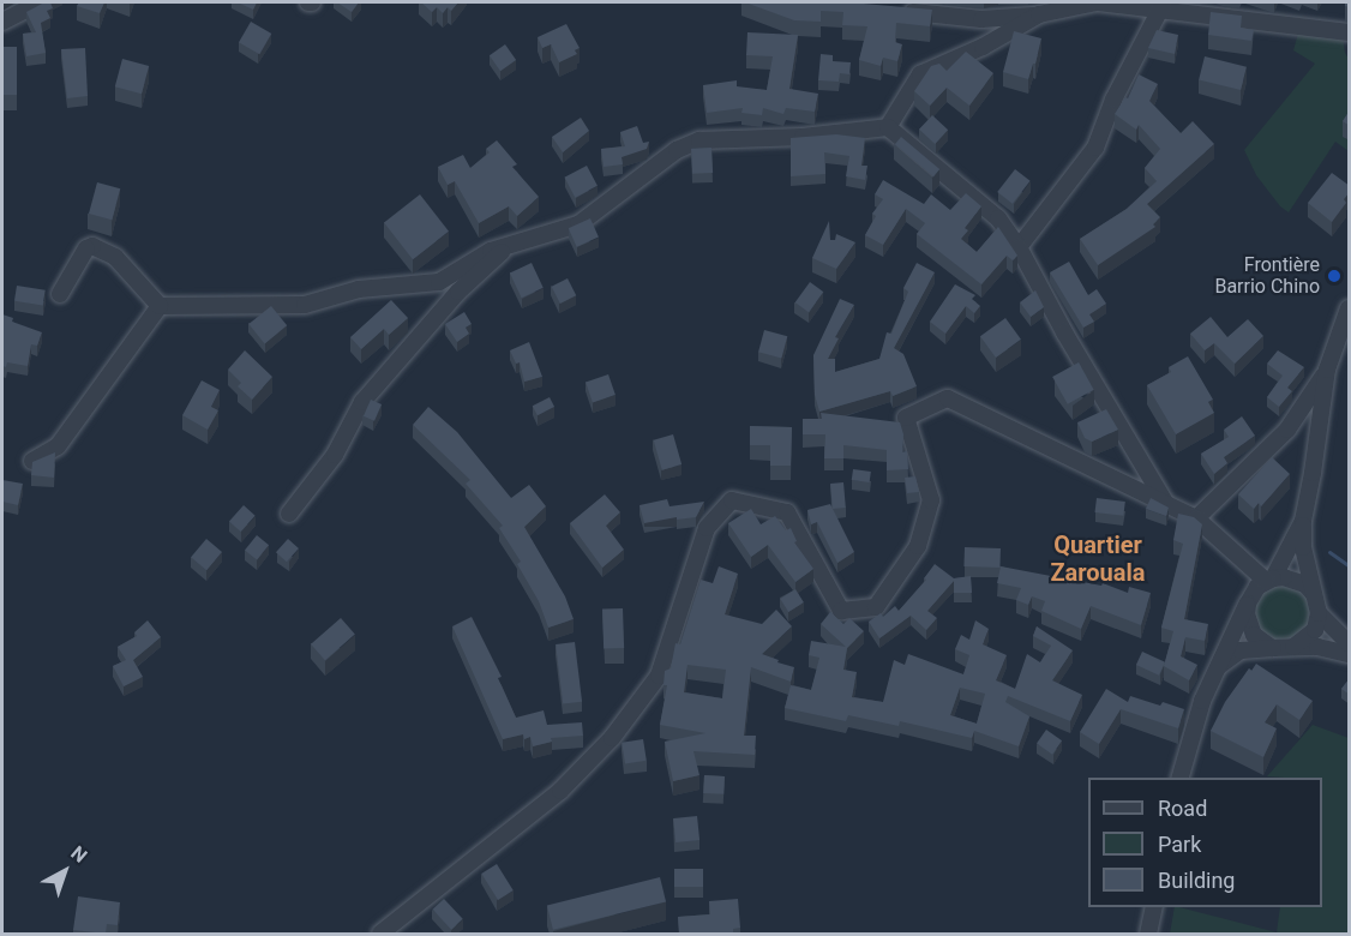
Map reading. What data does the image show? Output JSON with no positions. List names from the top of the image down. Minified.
{"districts":["Quartier Zarouala"],"places":["Frontière Barrio Chino"],"legend":["Road","Park","Building"],"north":"top right"}
